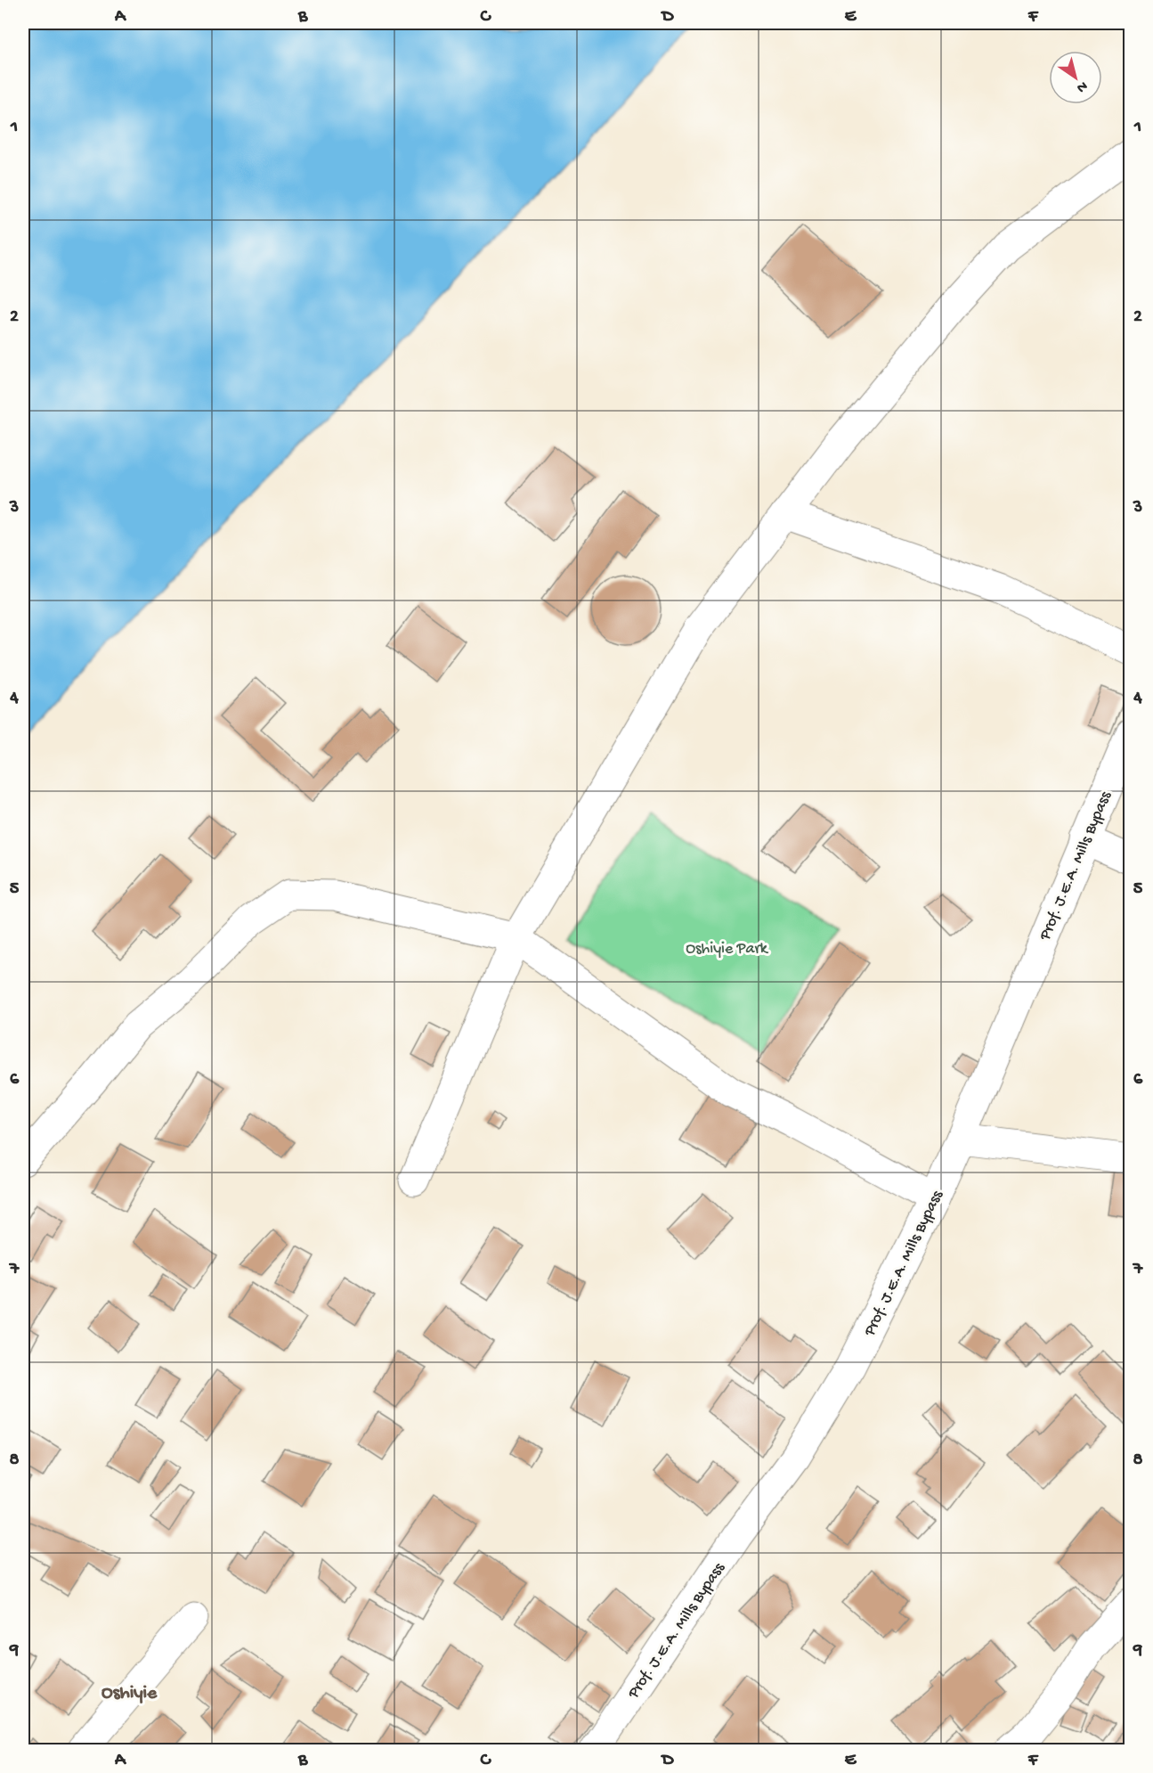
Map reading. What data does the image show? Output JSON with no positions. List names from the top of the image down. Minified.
{"streets":{"street":["Prof. J.E.A. Mills Bypass"]},"districts":["Oshiyie"],"parks":["Oshiyie Park"],"north":"bottom right","grid":{"columns":["A","B","C","D","E","F"],"rows":["1","2","3","4","5","6","7","8","9"]}}
